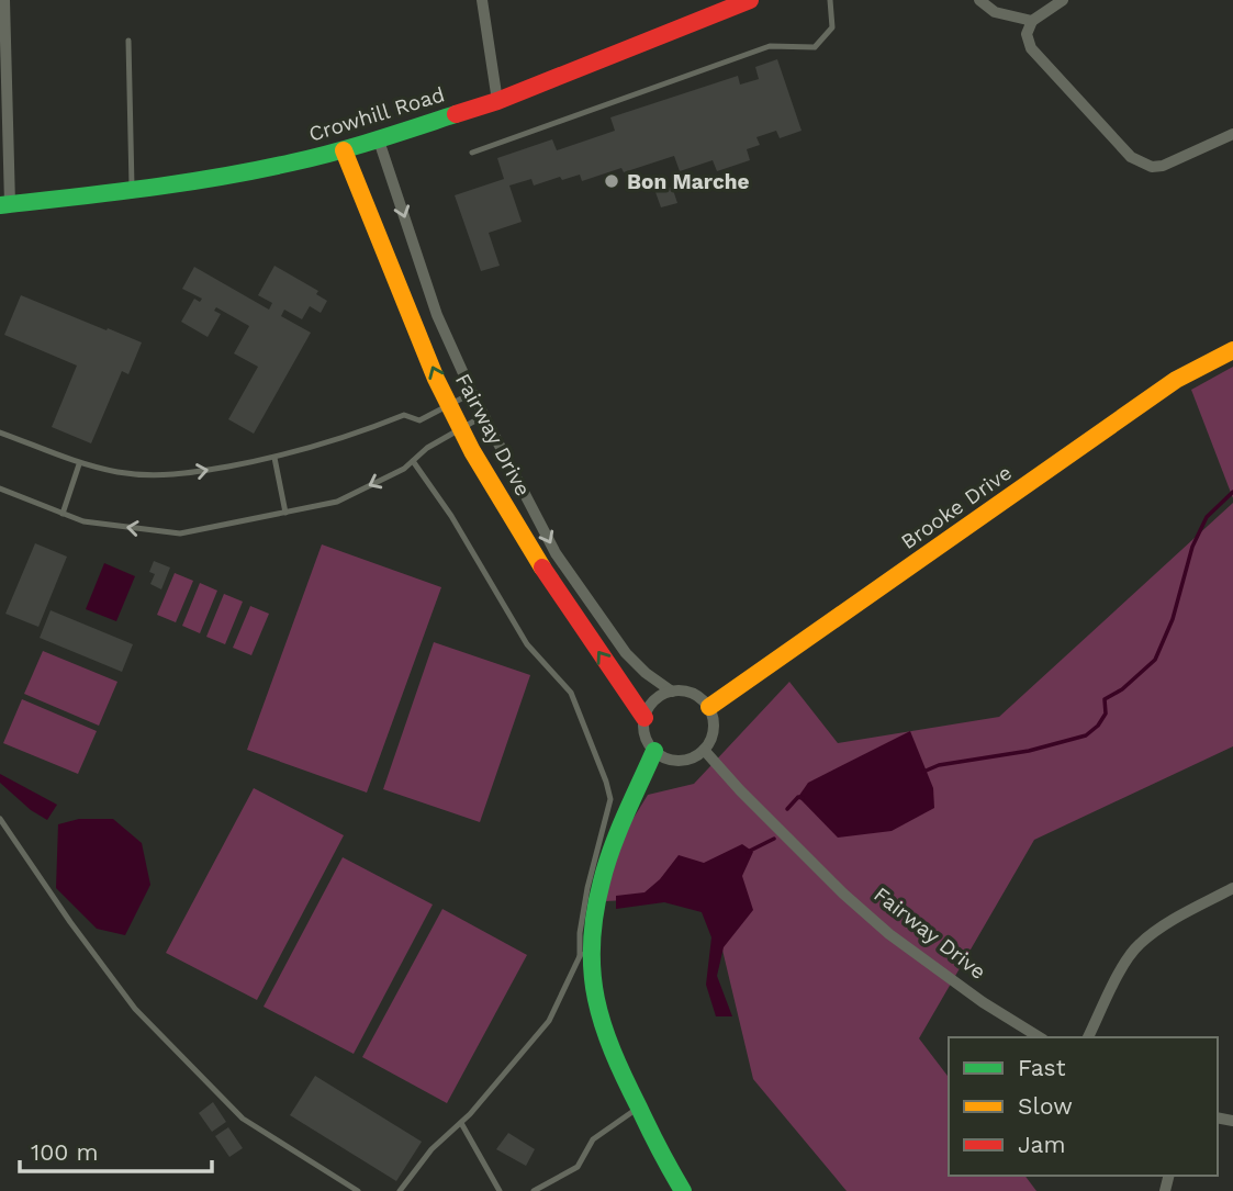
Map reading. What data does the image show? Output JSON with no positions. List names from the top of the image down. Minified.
{"streets":{"street":["Crowhill Road","Fairway Drive","Brooke Drive"]},"crossings":[["Crowhill Road","Fairway Drive"],["Fairway Drive","Brooke Drive"]],"places":["Bon Marche"],"legend":["Fast","Slow","Jam"],"scale_bar":"100 m"}
